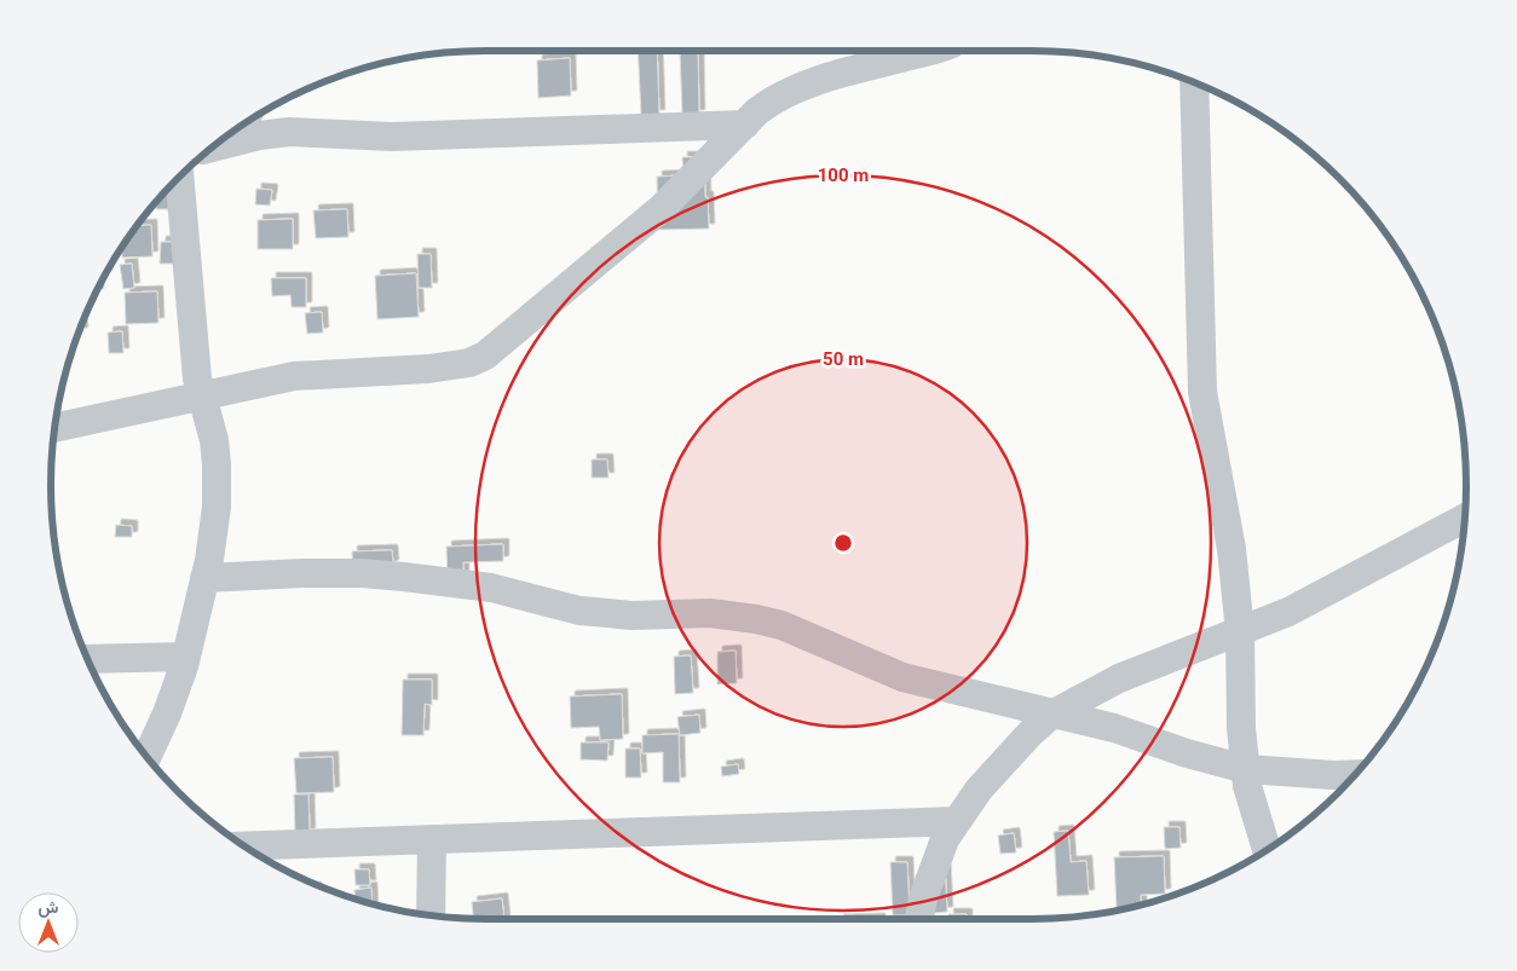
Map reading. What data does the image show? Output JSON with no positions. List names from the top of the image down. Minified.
{"north":"top","rings":["100 m","50 m"]}
